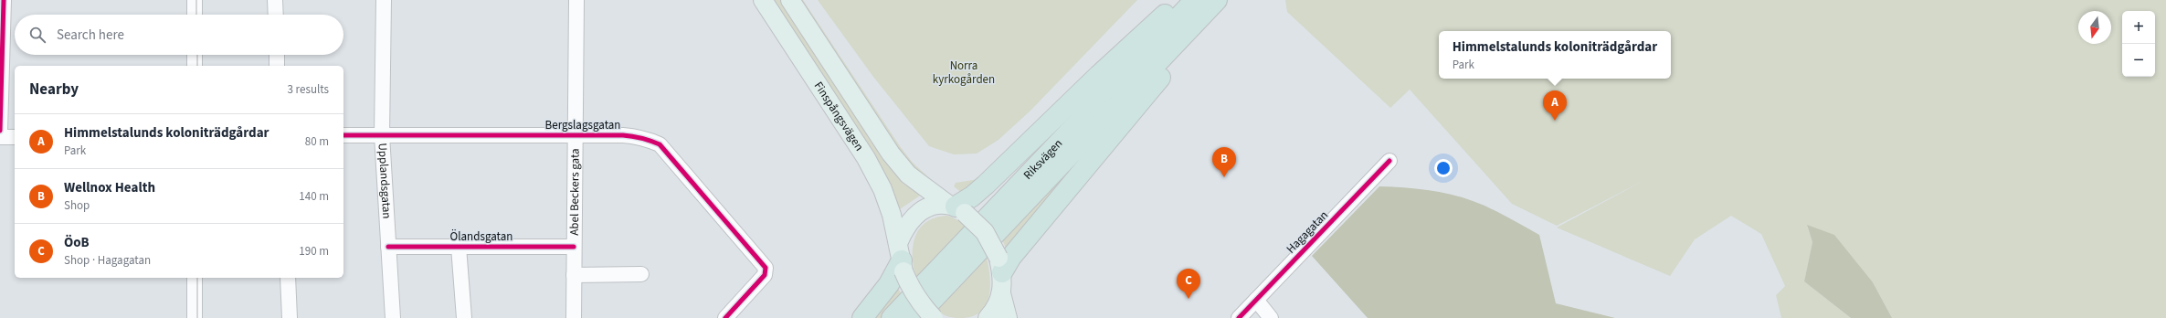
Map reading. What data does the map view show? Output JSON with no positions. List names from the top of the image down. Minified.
{"streets":{"highway":["Riksvägen"],"main road":["Finspångsvägen"],"street":["Bergslagsgatan","Upplandsgatan","Abel Beckers gata","Hagagatan","Ölandsgatan"]},"crossings":[["Bergslagsgatan","Upplandsgatan"],["Bergslagsgatan","Abel Beckers gata"],["Upplandsgatan","Ölandsgatan"],["Abel Beckers gata","Ölandsgatan"]],"parks":["Norra kyrkogården"],"north":"bottom","page":{"map_buttons":["+","−"],"search":"Search here","popup":["Himmelstalunds koloniträdgårdar","Park"],"heading":["Nearby","3 results"],"pins":["A","B","C"],"list":[{"mark":"A","name":"Himmelstalunds koloniträdgårdar","note":"Park","value":"80 m"},{"mark":"B","name":"Wellnox Health","note":"Shop","value":"140 m"},{"mark":"C","name":"ÖoB","note":"Shop · Hagagatan","value":"190 m"}]}}
